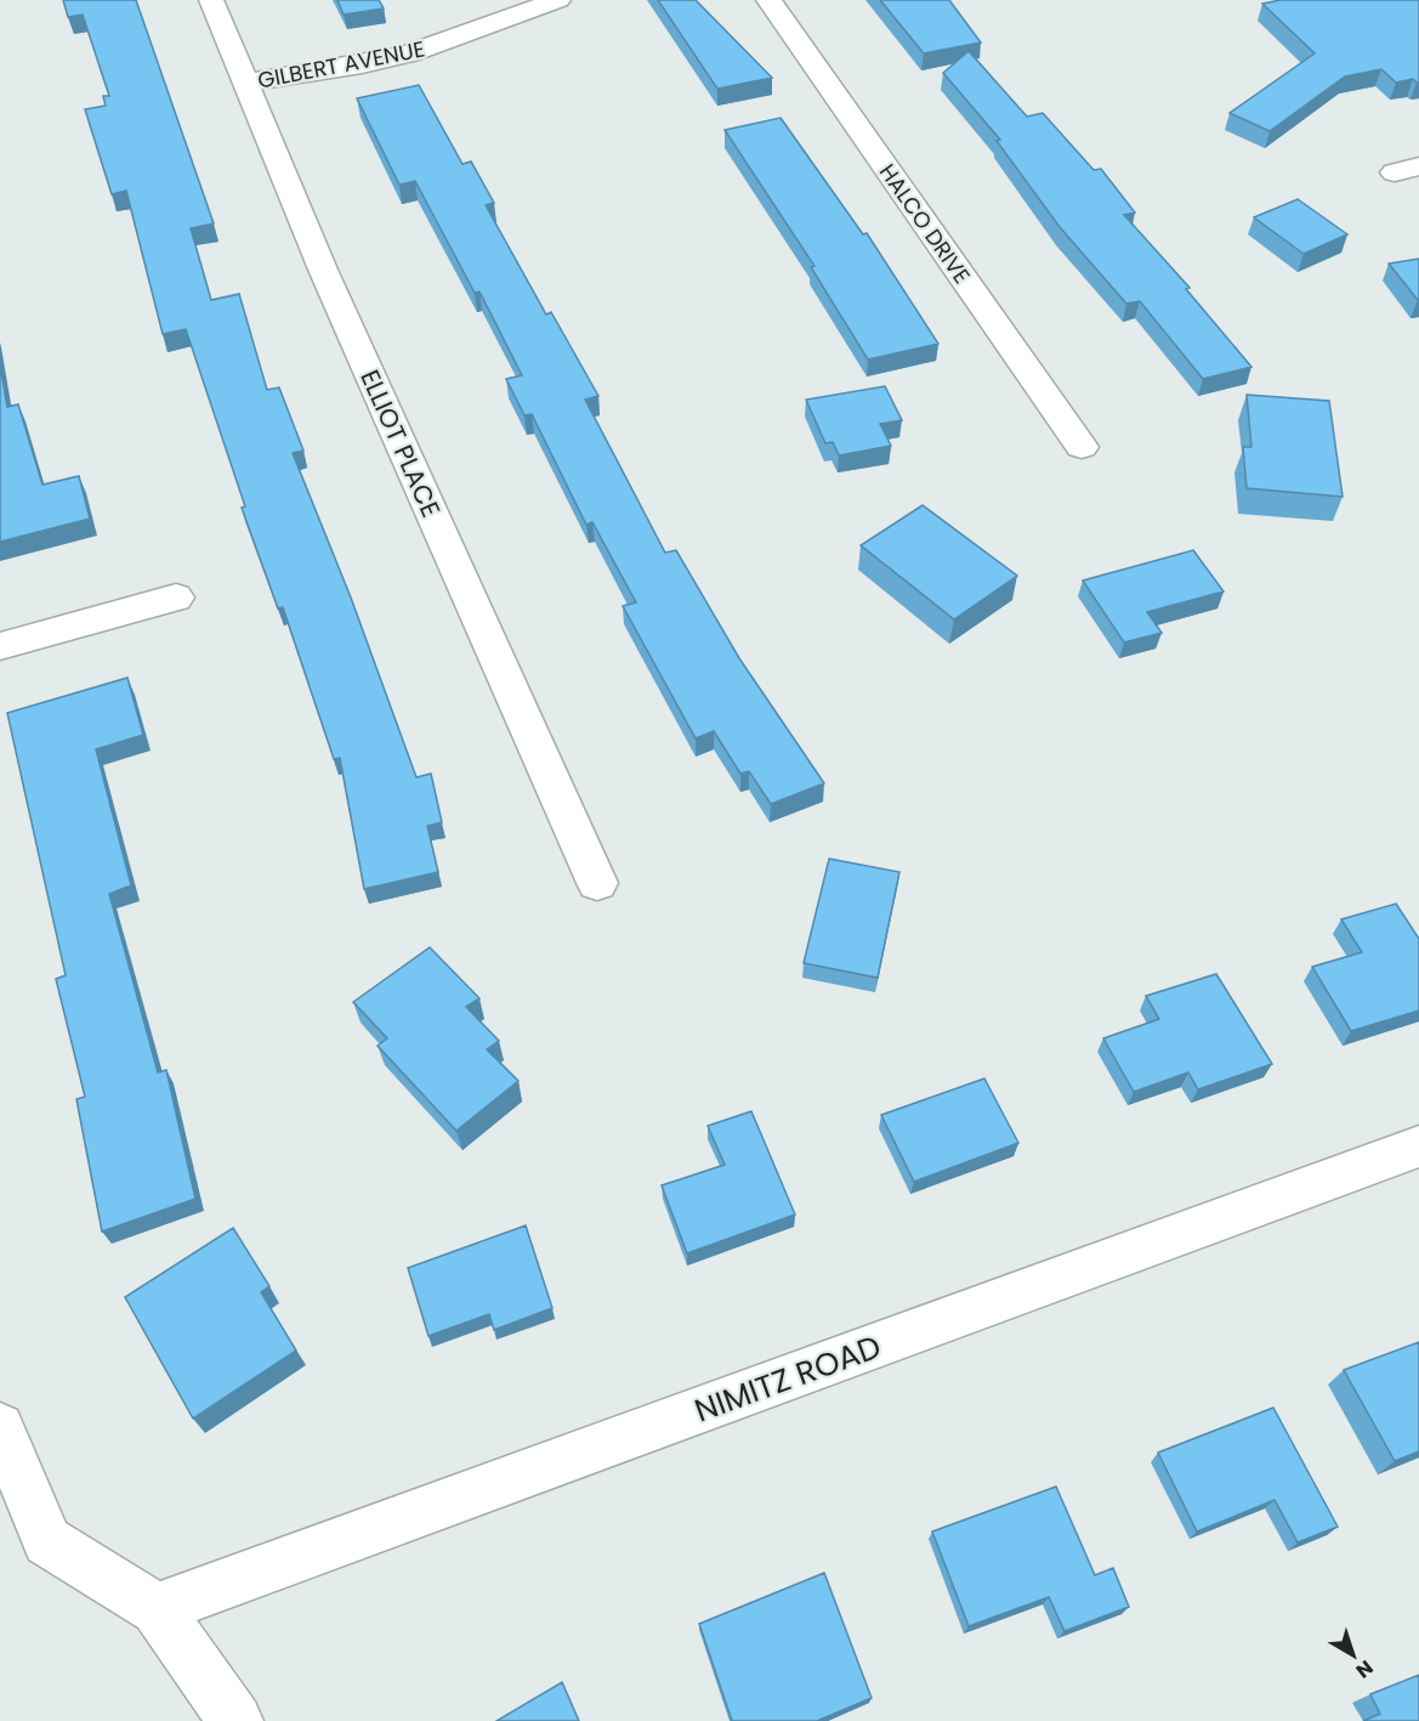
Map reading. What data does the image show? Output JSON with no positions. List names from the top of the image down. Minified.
{"streets":{"street":["GILBERT AVENUE","HALCO DRIVE","ELLIOT PLACE","NIMITZ ROAD"]},"crossings":[["GILBERT AVENUE","ELLIOT PLACE"]],"north":"bottom right"}
